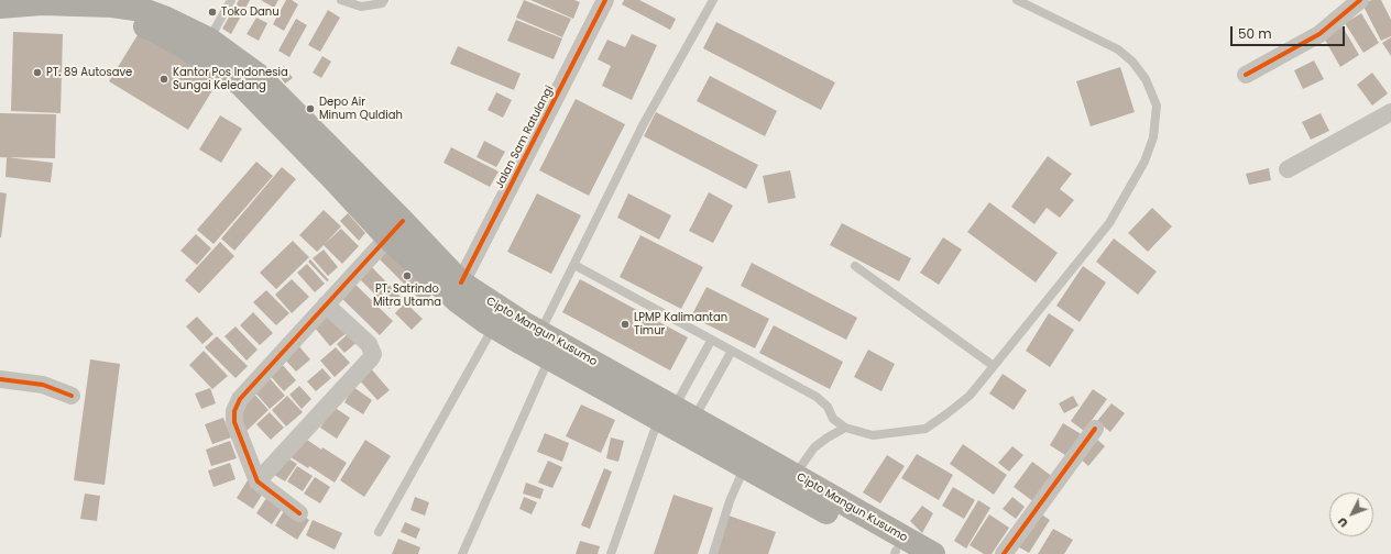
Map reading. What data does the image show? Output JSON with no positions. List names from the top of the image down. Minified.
{"streets":{"highway":["Cipto Mangun Kusumo"],"street":["Jalan Sam Ratulangi"]},"crossings":[["Jalan Sam Ratulangi","Cipto Mangun Kusumo"]],"places":["Toko Danu","PT. 89 Autosave","Kantor Pos Indonesia Sungai Keledang","Depo Air Minum Quldiah","PT. Satrindo Mitra Utama","LPMP Kalimantan Timur"],"scale_bar":"50 m","north":"bottom left"}
